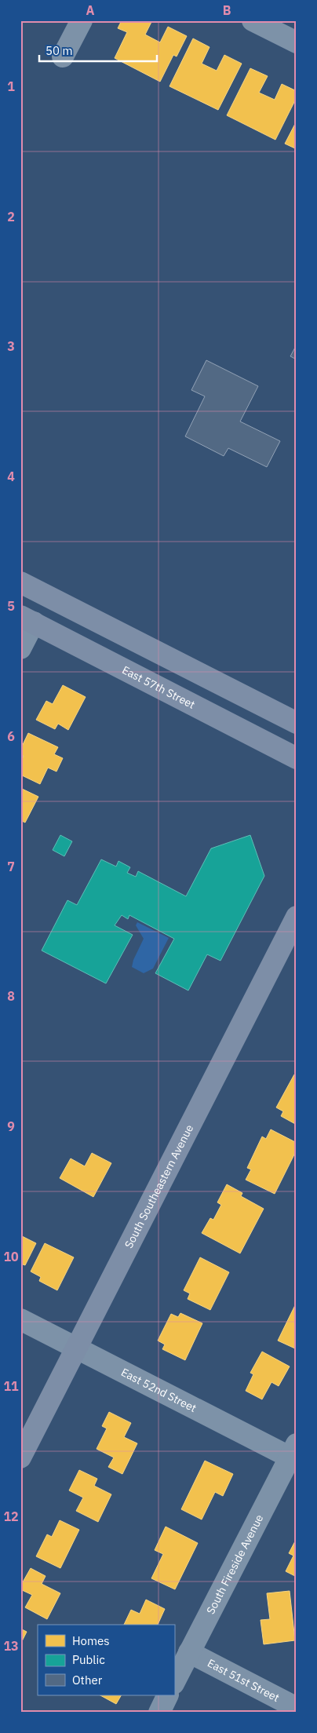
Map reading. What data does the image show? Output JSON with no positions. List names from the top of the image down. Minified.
{"streets":{"main road":["East 57th Street","South Southeastern Avenue"],"street":["East 52nd Street","South Fireside Avenue","East 51st Street"]},"crossings":[["South Southeastern Avenue","East 52nd Street"],["East 52nd Street","South Fireside Avenue"],["South Fireside Avenue","East 51st Street"]],"legend":["Homes","Public","Other"],"scale_bar":"50 m","grid":{"columns":["A","B"],"rows":["1","2","3","4","5","6","7","8","9","10","11","12","13"]}}
